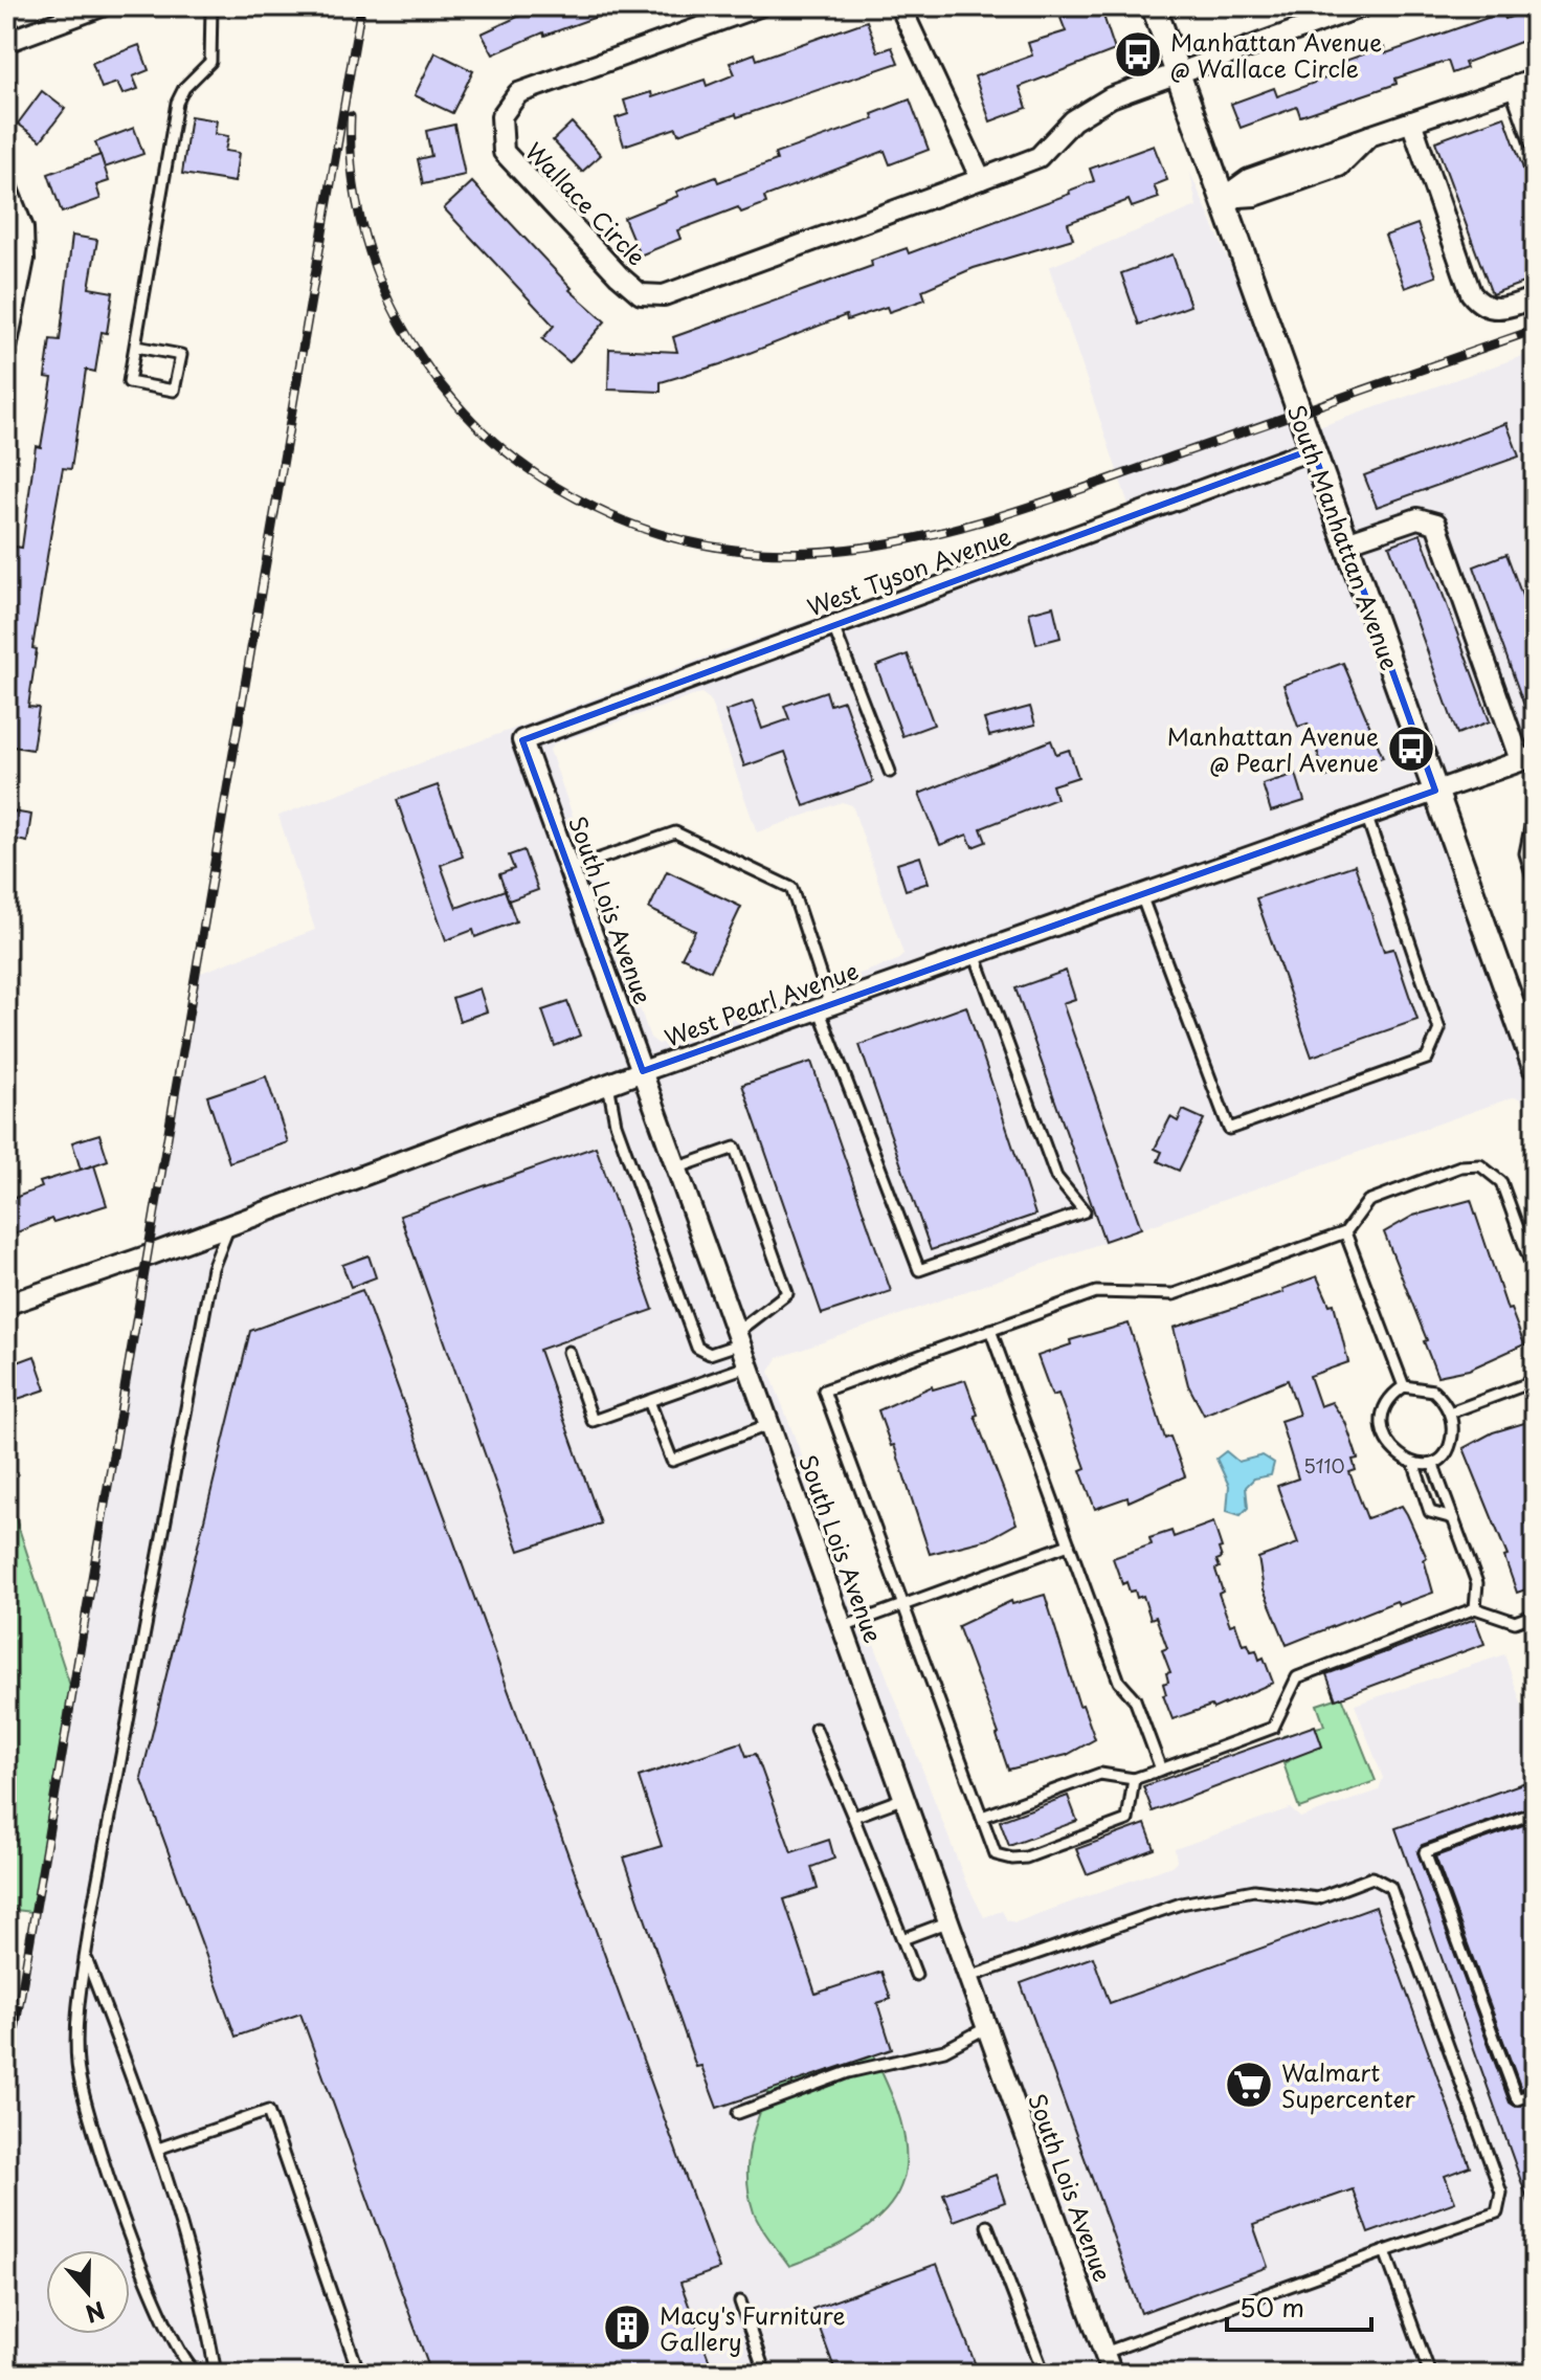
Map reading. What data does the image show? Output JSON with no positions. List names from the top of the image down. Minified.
{"streets":{"street":["Wallace Circle","South Manhattan Avenue","West Tyson Avenue","South Lois Avenue","West Pearl Avenue"]},"crossings":[["Wallace Circle","South Manhattan Avenue"],["South Manhattan Avenue","West Tyson Avenue"],["South Manhattan Avenue","West Pearl Avenue"],["West Tyson Avenue","South Lois Avenue"],["South Lois Avenue","West Pearl Avenue"]],"places":{"bus stop":["Manhattan Avenue @ Wallace Circle","Manhattan Avenue @ Pearl Avenue"],"supermarket":["Walmart Supercenter"],"building":["Macy's Furniture Gallery"]},"house_numbers":["5110"],"scale_bar":"50 m","north":"bottom"}
